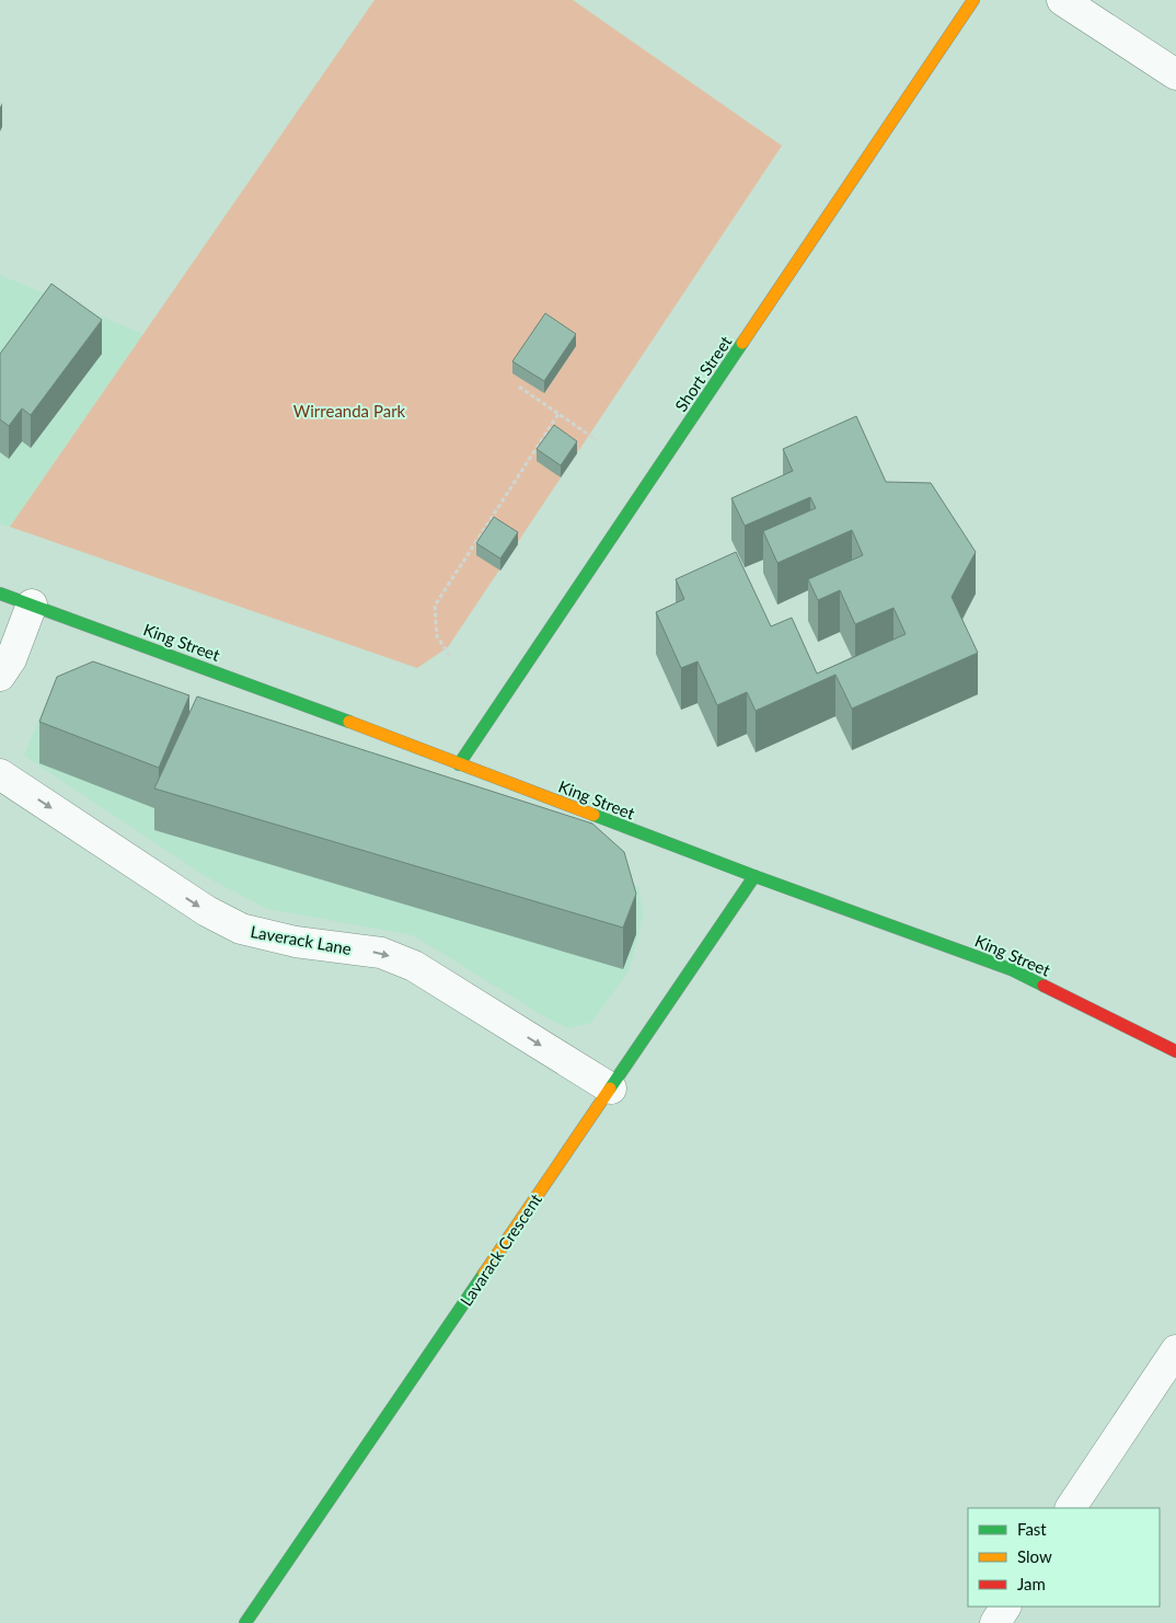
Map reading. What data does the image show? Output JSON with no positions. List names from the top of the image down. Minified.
{"streets":{"street":["Short Street","King Street","Laverack Lane","Lavarack Crescent"]},"crossings":[["Short Street","King Street"],["King Street","Lavarack Crescent"],["Laverack Lane","Lavarack Crescent"]],"one_way":["Laverack Lane"],"parks":["Wirreanda Park"],"legend":["Fast","Slow","Jam"]}
